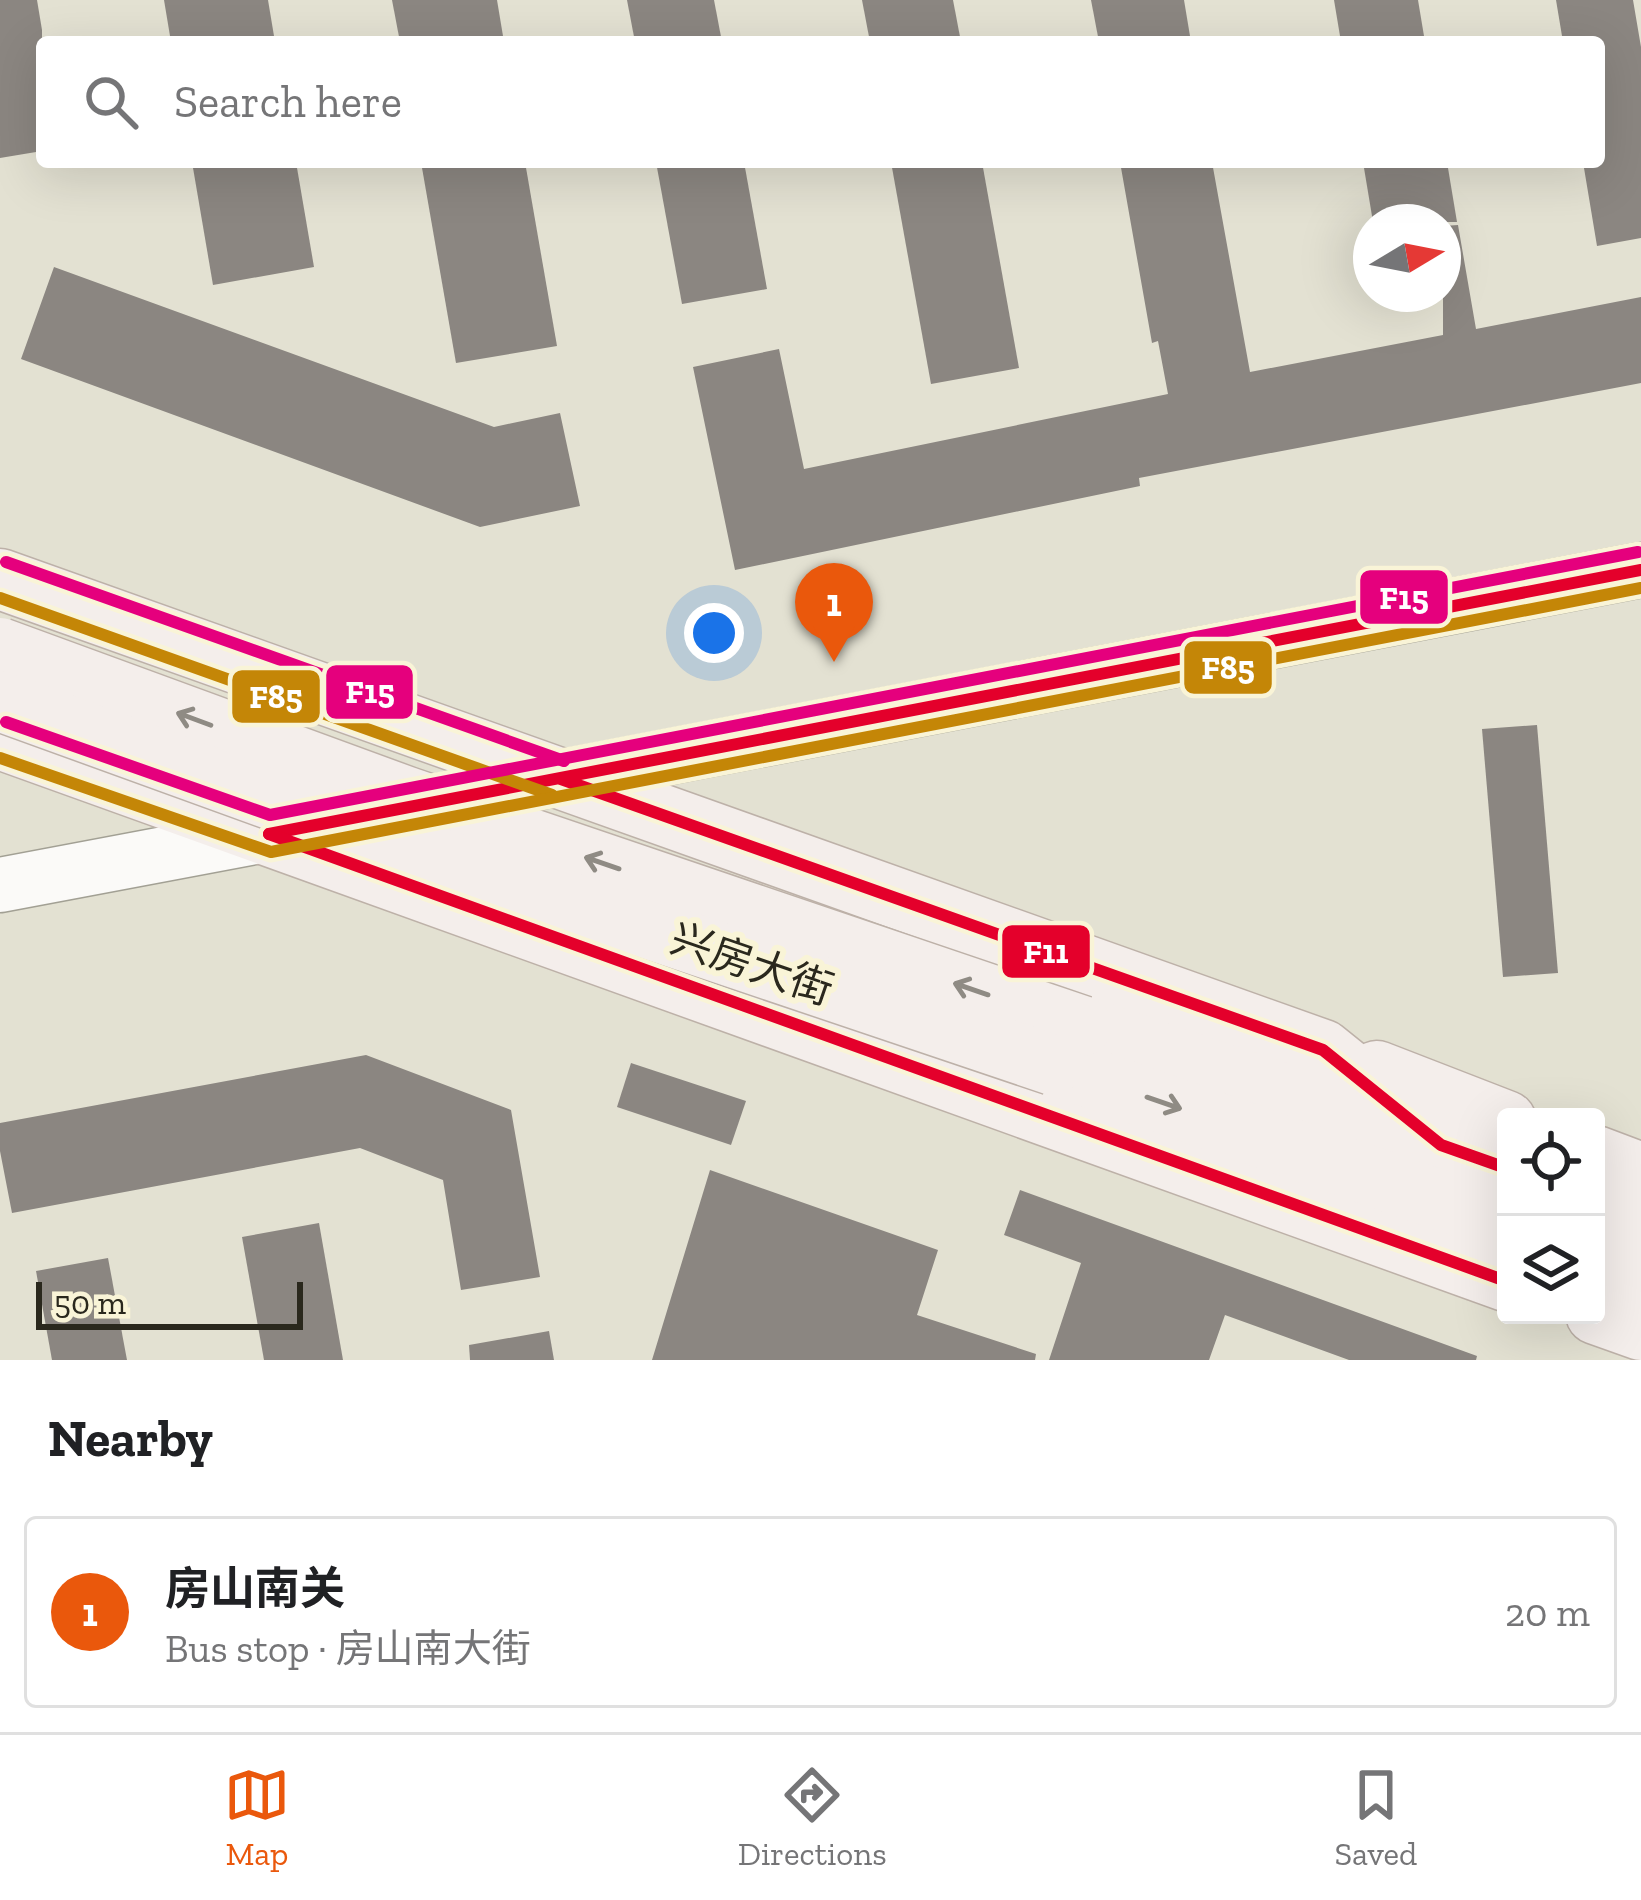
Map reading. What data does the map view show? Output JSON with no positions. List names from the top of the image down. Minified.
{"streets":{"main road":["兴房大街"]},"lines":["transit line F15","transit line F11","transit line F85"],"scale_bar":"50 m","north":"right","page":{"search":"Search here","pins":"1","scale":"50 m","heading":"Nearby","list":[{"mark":"1","name":"房山南关","note":"Bus stop · 房山南大街","value":"20 m"}],"nav":["Map","Directions","Saved"]}}
